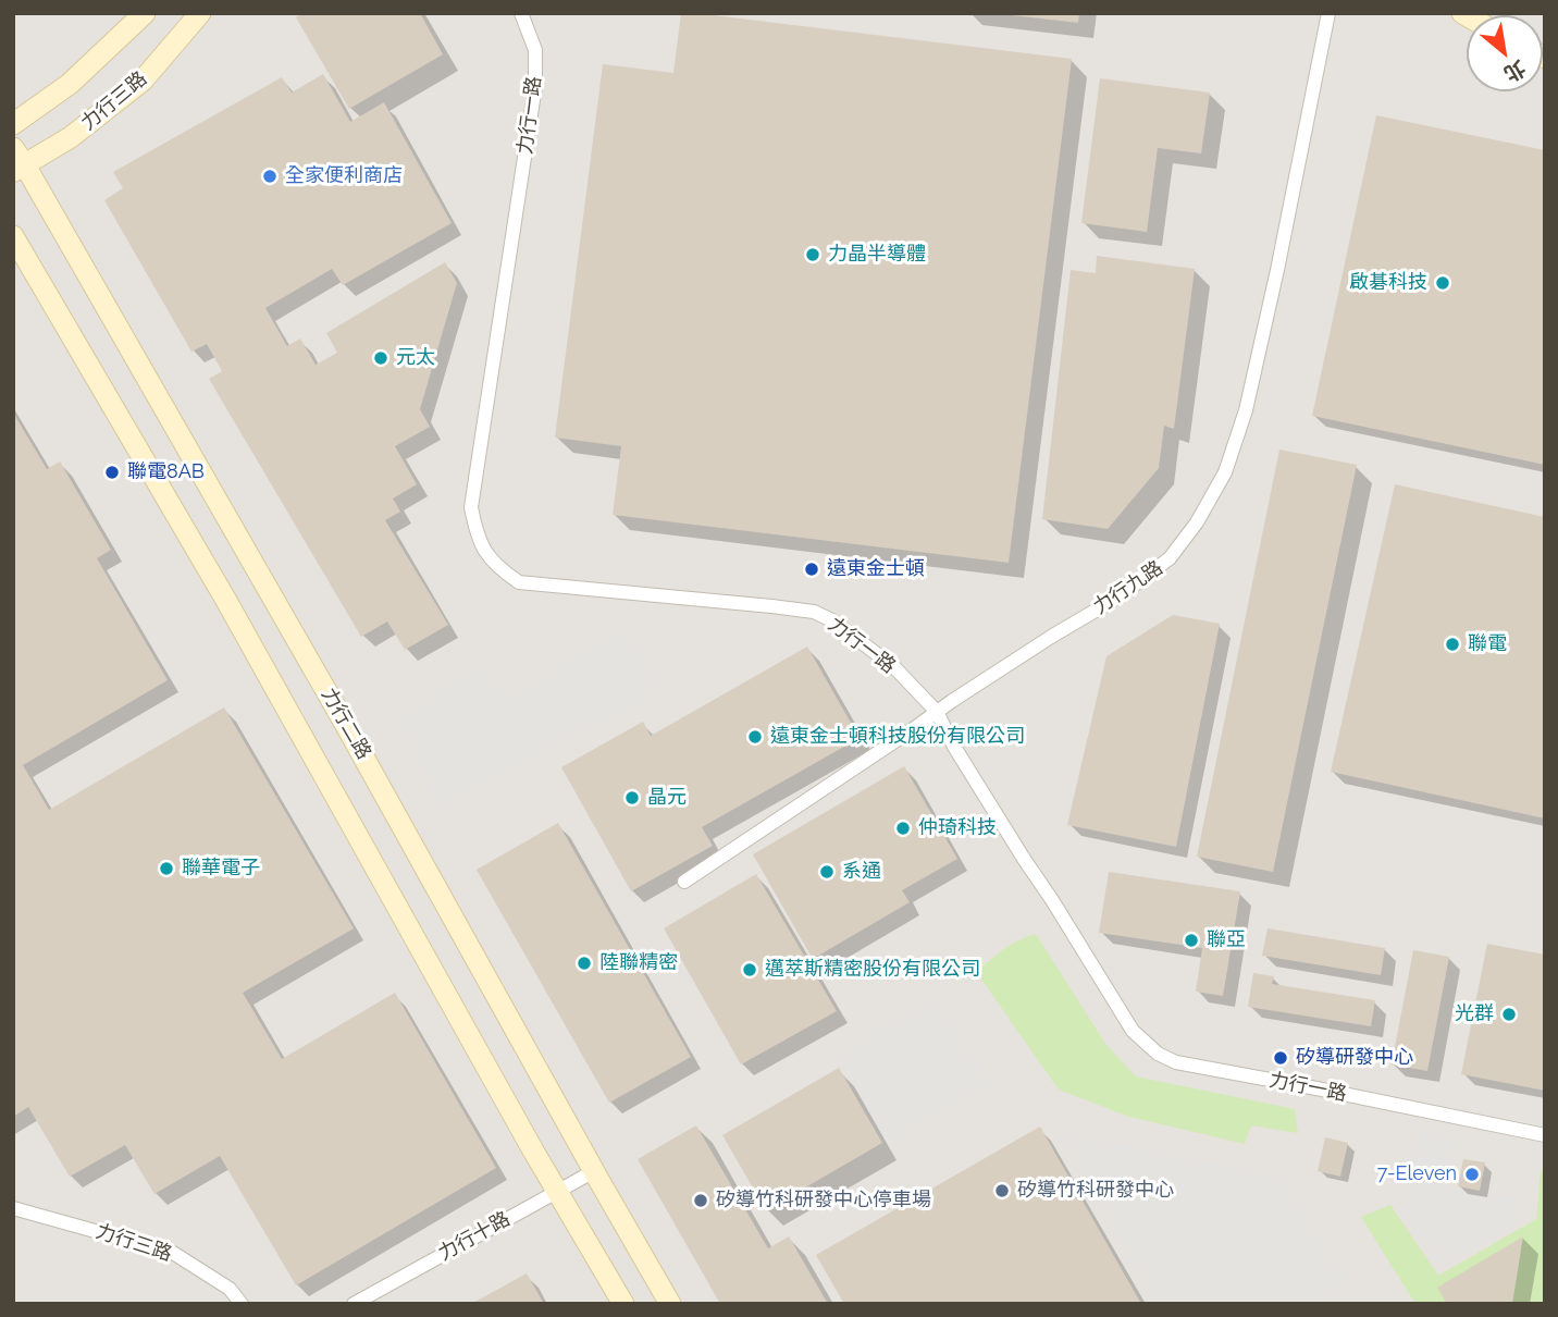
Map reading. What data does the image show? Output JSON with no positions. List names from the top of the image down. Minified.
{"streets":{"street":["力行三路","力行一路","力行九路","力行二路","力行十路"]},"crossings":[["力行三路","力行二路"],["力行一路","力行九路"],["力行二路","力行十路"]],"places":["全家便利商店","力晶半導體","啟碁科技","元太","聯電8AB","遠東金士頓","聯電","遠東金士頓科技股份有限公司","晶元","仲琦科技","聯華電子","系通","聯亞","陸聯精密","邁萃斯精密股份有限公司","光群","矽導研發中心","7-Eleven","矽導竹科研發中心","矽導竹科研發中心停車場"],"north":"bottom right"}
